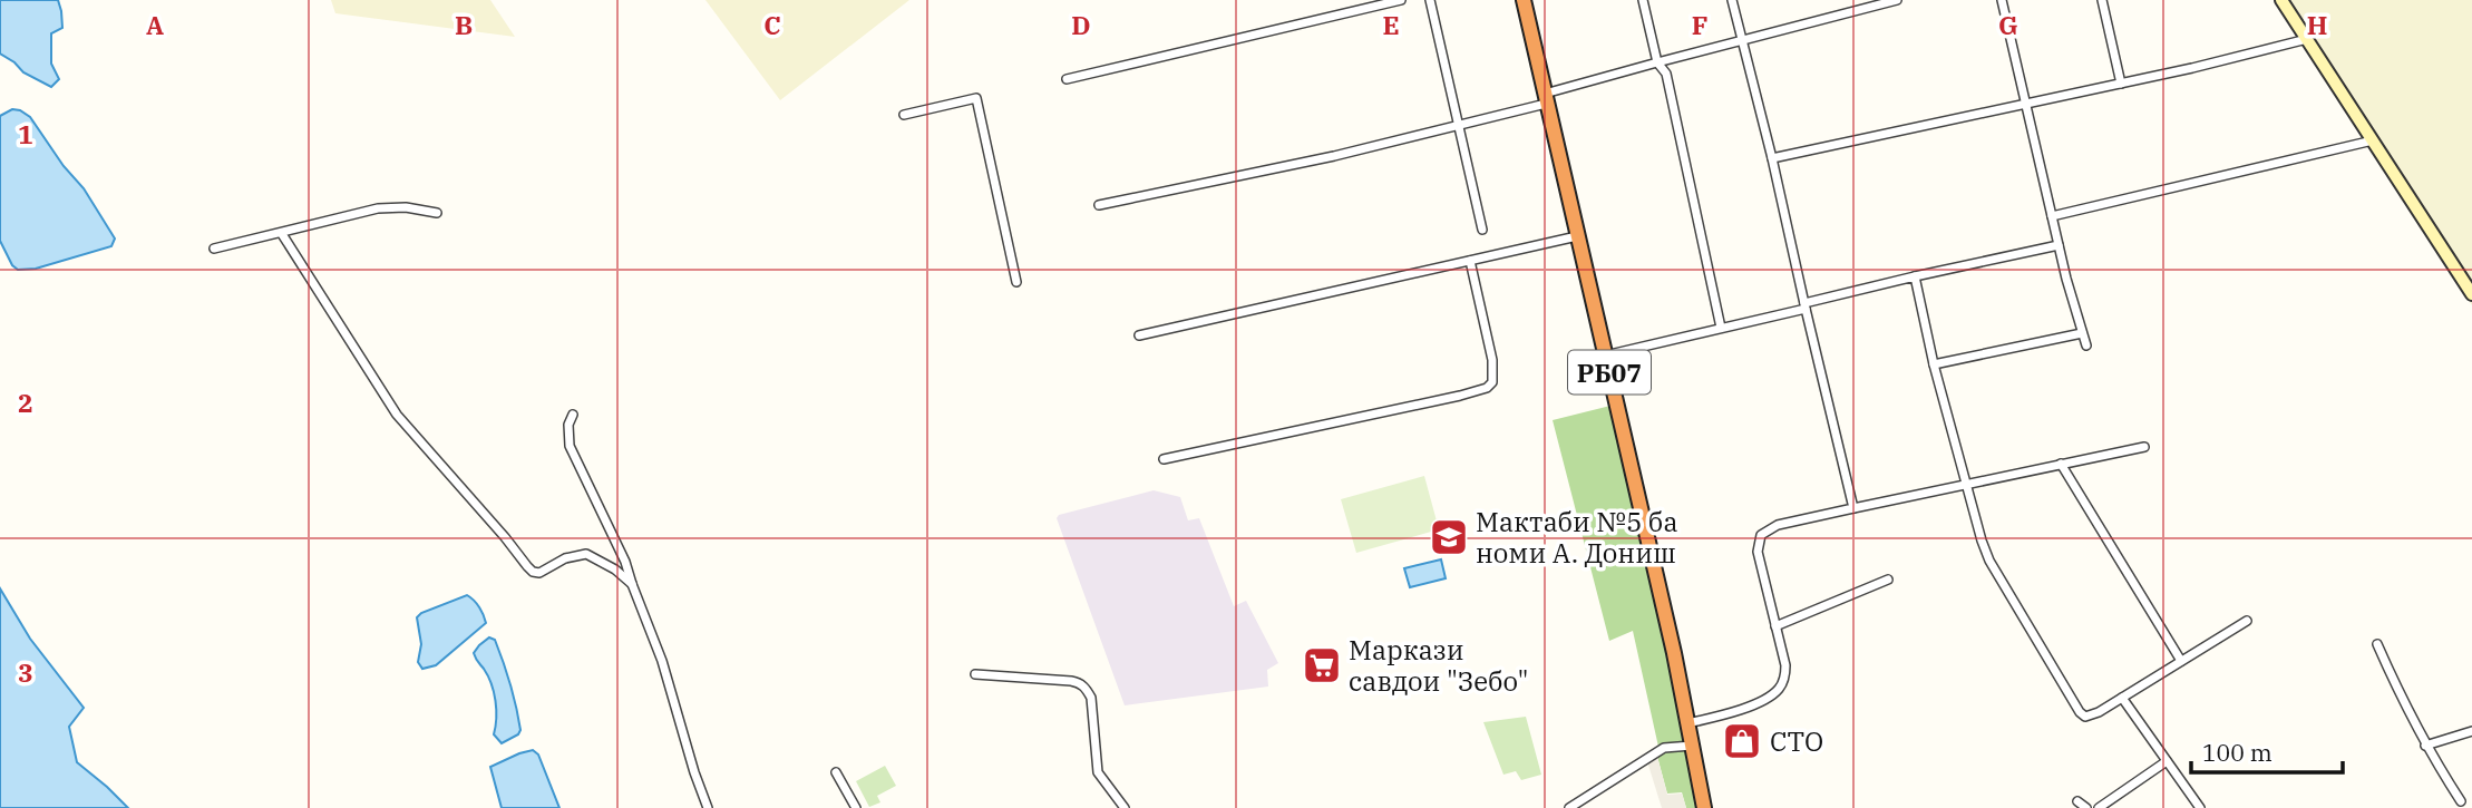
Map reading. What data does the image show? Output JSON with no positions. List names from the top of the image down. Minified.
{"streets":{"highway":["РБ07"]},"places":{"school or university":["Мактаби №5 ба номи А. Дониш"],"supermarket":["Маркази савдои \"Зебо\""],"shop":["СТО"]},"scale_bar":"100 m","grid":{"columns":["A","B","C","D","E","F","G","H"],"rows":["1","2","3"]}}
